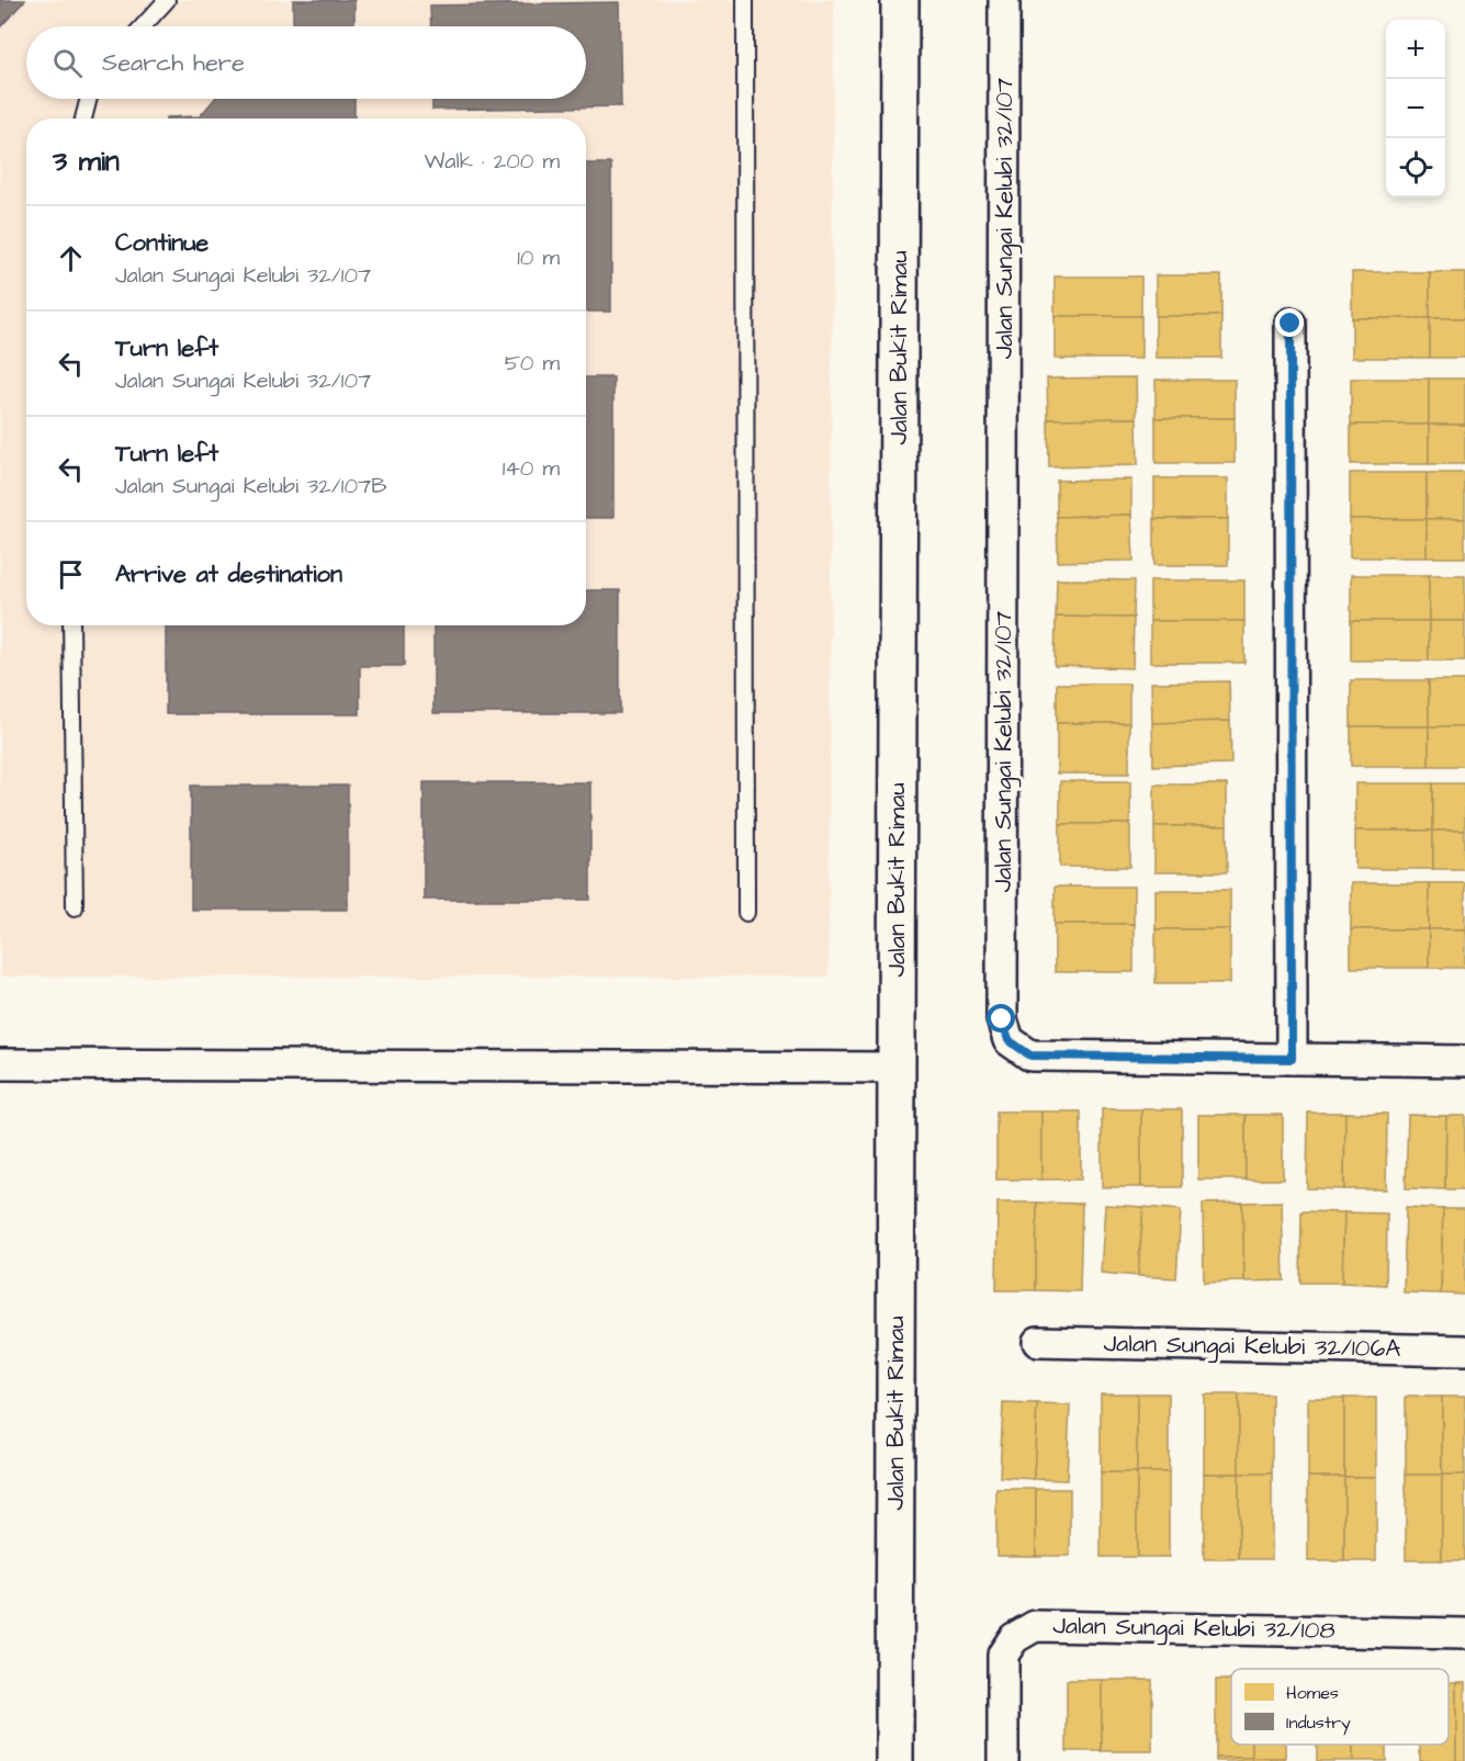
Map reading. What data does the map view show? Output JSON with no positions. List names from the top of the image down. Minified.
{"streets":{"street":["Jalan Sungai Kelubi 32/107","Jalan Bukit Rimau","Jalan Sungai Kelubi 32/106A","Jalan Sungai Kelubi 32/108"]},"legend":["Homes","Industry"],"page":{"map_buttons":["+","−"],"search":"Search here","heading":["3 min","Walk · 200 m"],"list":[["Continue","Jalan Sungai Kelubi 32/107","10 m"],["Turn left","Jalan Sungai Kelubi 32/107","50 m"],["Turn left","Jalan Sungai Kelubi 32/107B","140 m"],"Arrive at destination"]}}
